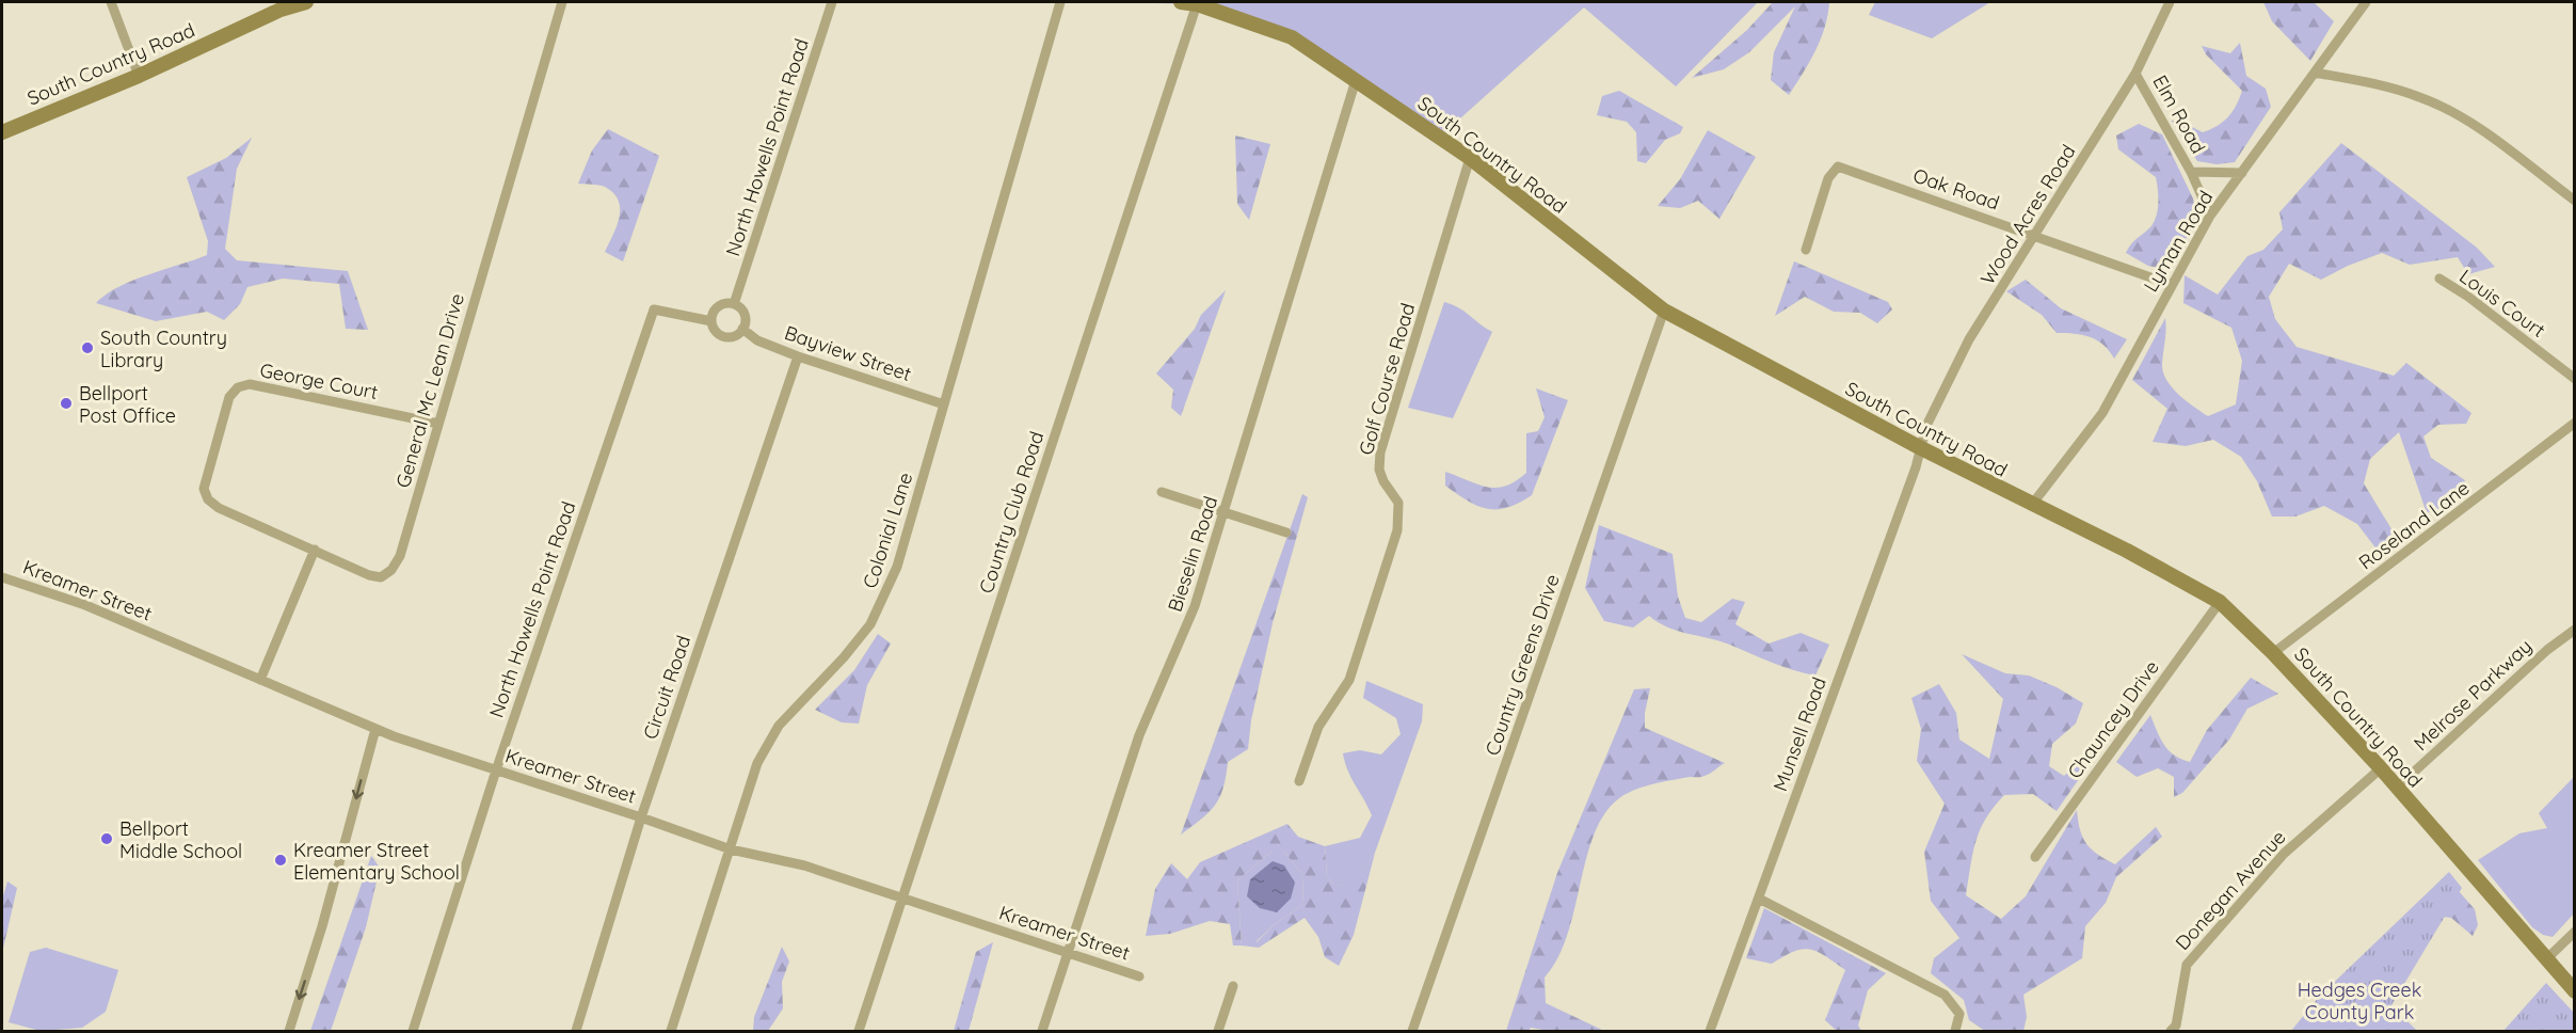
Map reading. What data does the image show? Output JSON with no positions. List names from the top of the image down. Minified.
{"streets":{"main road":["South Country Road"],"street":["Elm Road","North Howells Point Road","Oak Road","Wood Acres Road","Lyman Road","Louis Court","Bayview Street","Golf Course Road","George Court","General Mc Lean Drive","Country Club Road","Roseland Lane","Colonial Lane","Bieselin Road","Kreamer Street","Country Greens Drive","Circuit Road","Melrose Parkway","Chauncey Drive","Munsell Road","Donegan Avenue"]},"crossings":[["South Country Road","Wood Acres Road"],["South Country Road","Lyman Road"],["South Country Road","Golf Course Road"],["South Country Road","Country Club Road"],["South Country Road","Roseland Lane"],["South Country Road","Bieselin Road"],["South Country Road","Country Greens Drive"],["South Country Road","Melrose Parkway"],["South Country Road","Chauncey Drive"],["South Country Road","Munsell Road"],["South Country Road","Donegan Avenue"],["Elm Road","Wood Acres Road"],["Elm Road","Lyman Road"],["North Howells Point Road","Bayview Street"],["North Howells Point Road","Kreamer Street"],["Oak Road","Wood Acres Road"],["Oak Road","Lyman Road"],["Wood Acres Road","Munsell Road"],["Bayview Street","Colonial Lane"],["Bayview Street","Circuit Road"],["George Court","General Mc Lean Drive"],["Country Club Road","Kreamer Street"],["Colonial Lane","Kreamer Street"],["Bieselin Road","Kreamer Street"],["Kreamer Street","Circuit Road"]],"parks":["Hedges Creek County Park"],"places":["South Country Library","Bellport Post Office","Bellport Middle School","Kreamer Street Elementary School"]}
